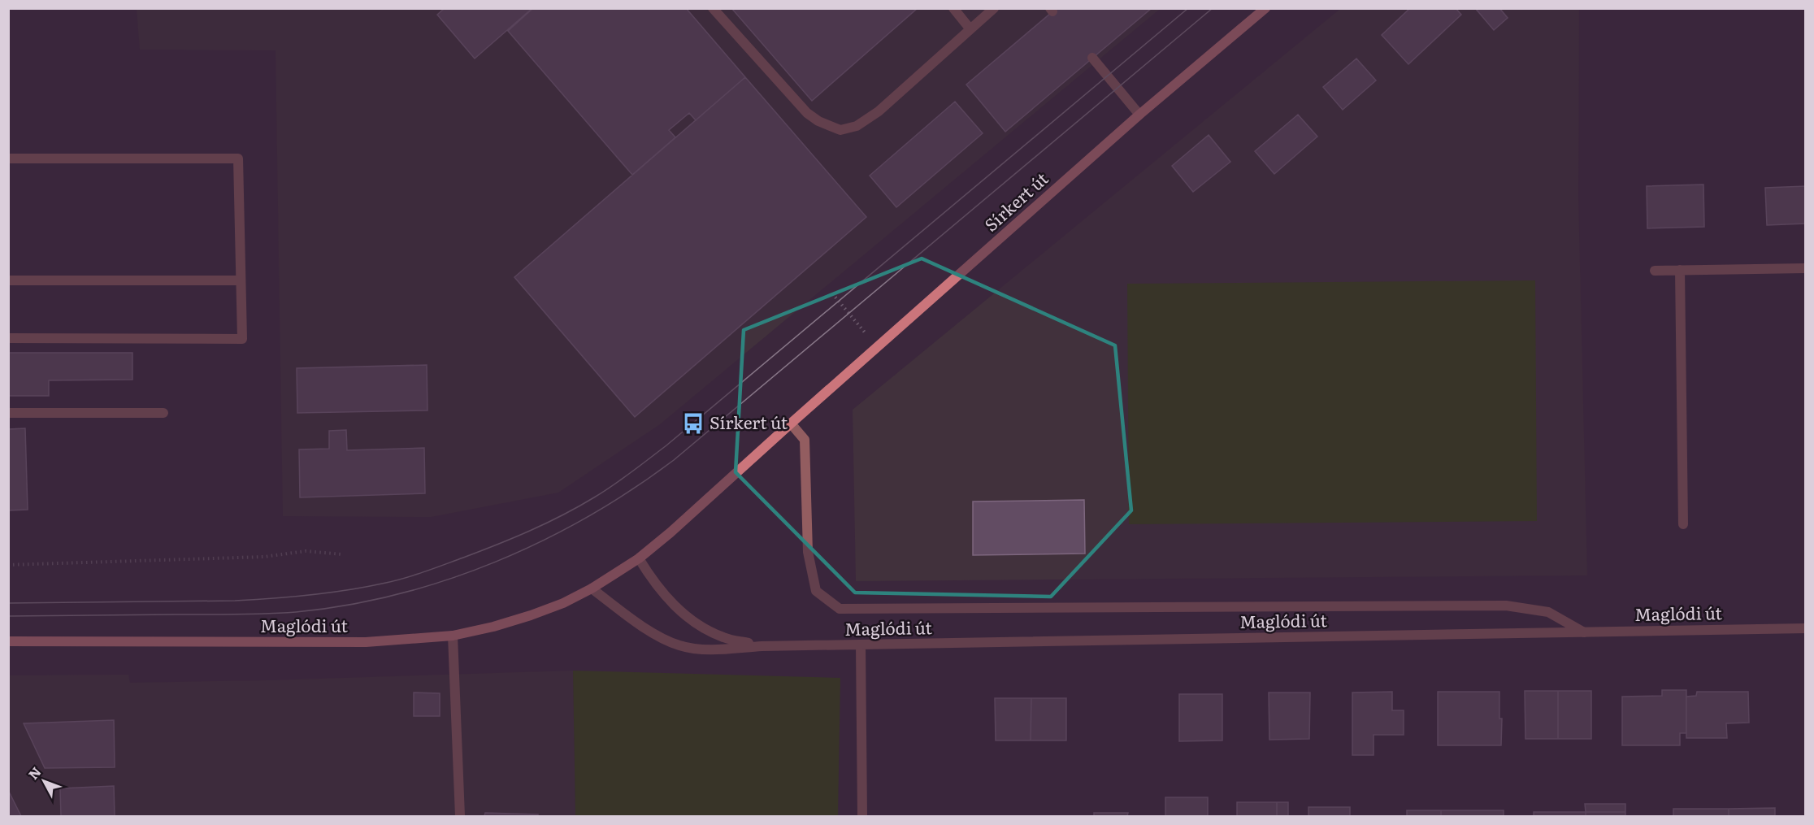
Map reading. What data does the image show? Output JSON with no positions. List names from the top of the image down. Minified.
{"streets":{"street":["Sírkert út","Maglódi út"]},"crossings":[["Sírkert út","Maglódi út"]],"places":{"bus stop":["Sírkert út"]},"north":"top left"}
